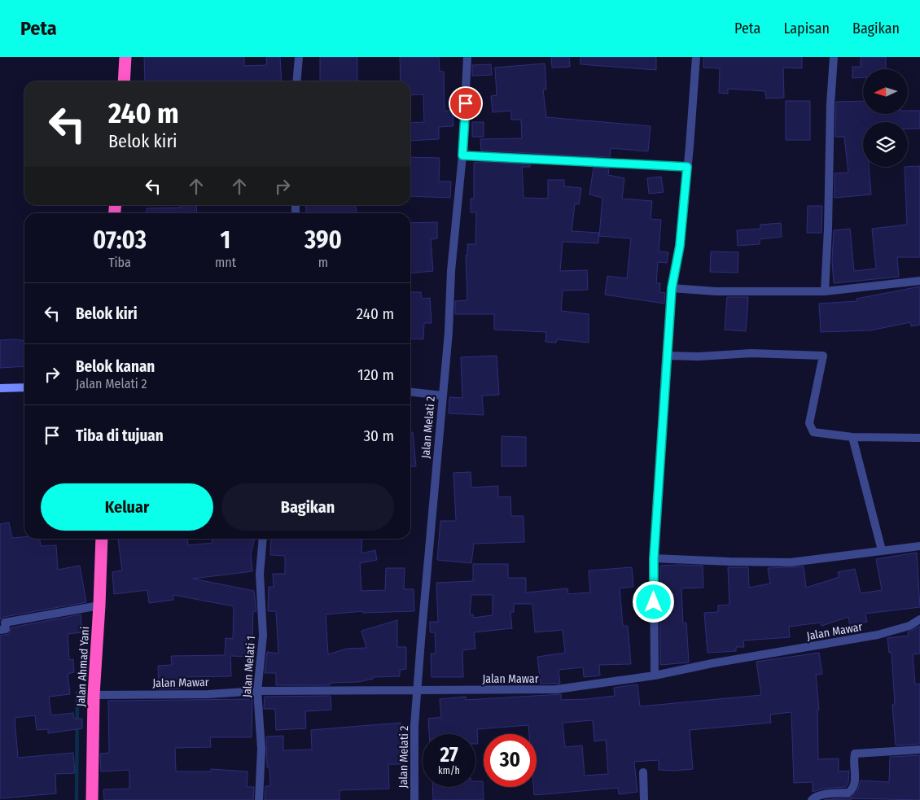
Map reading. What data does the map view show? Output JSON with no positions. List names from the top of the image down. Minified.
{"streets":{"highway":["Jalan Ahmad Yani"],"street":["Jalan Melati 2","Jalan Mawar","Jalan Melati 1"]},"crossings":[["Jalan Melati 2","Jalan Mawar"],["Jalan Mawar","Jalan Ahmad Yani"],["Jalan Mawar","Jalan Melati 1"]],"north":"left","page":{"header":"Peta","nav":["Peta","Lapisan","Bagikan"],"turn":["240 m","Belok kiri"],"eta":["07:03","Tiba","1","mnt","390","m"],"list":[{"name":"Belok kiri","value":"240 m"},{"name":"Belok kanan","note":"Jalan Melati 2","value":"120 m"},{"name":"Tiba di tujuan","value":"30 m"}],"buttons":["Keluar","Bagikan"],"speed":"27 km/h","limit":"30"}}
